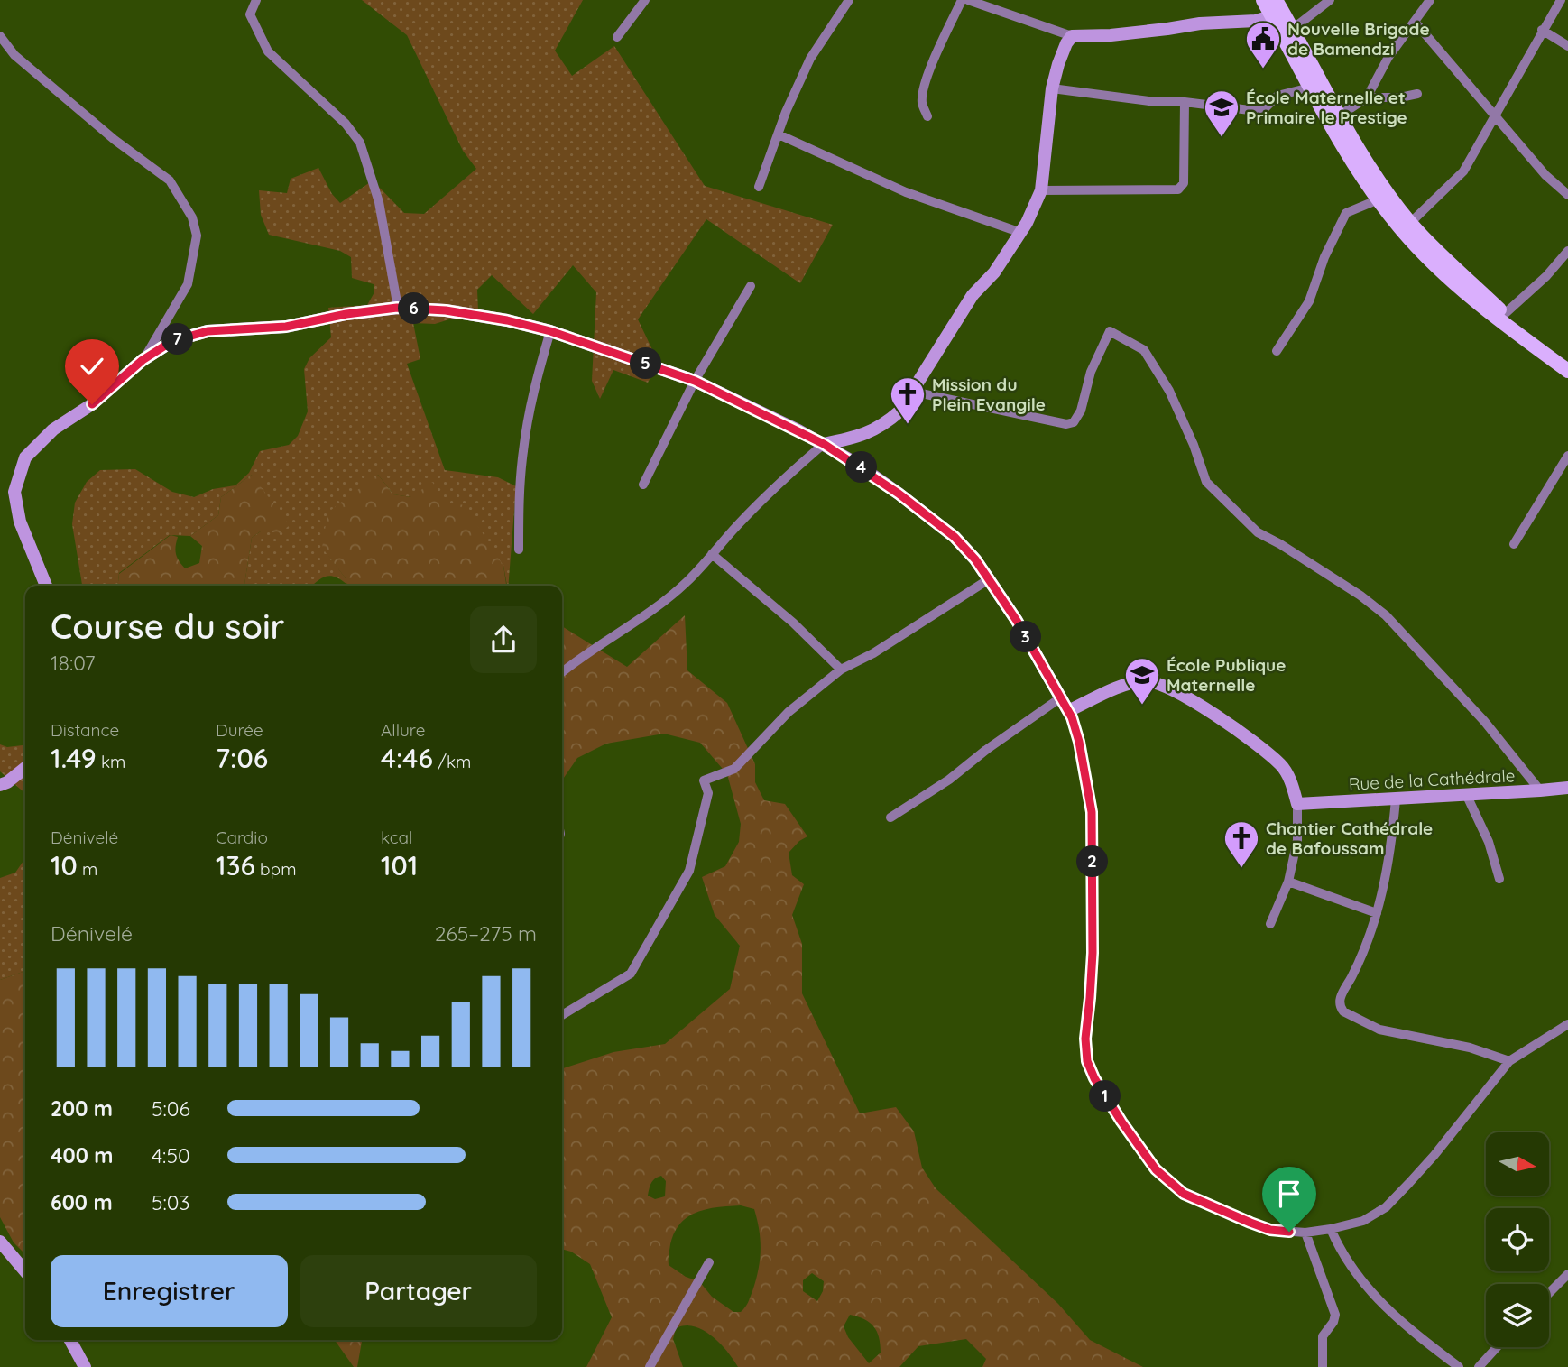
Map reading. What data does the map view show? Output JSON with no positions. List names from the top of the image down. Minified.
{"streets":{"street":["Rue de la Cathédrale"]},"places":{"public building":["Nouvelle Brigade de Bamendzi"],"school or university":["École Maternelle et Primaire le Prestige","École Publique Maternelle"],"church":["Mission du Plein Evangile","Chantier Cathédrale de Bafoussam"]},"north":"right","page":{"pins":["6","7","5","4","3","2","1"],"heading":["Course du soir","18:07"],"stats":[["Distance","1.49 km"],["Durée","7:06"],["Allure","4:46 /km"],["Dénivelé","10 m"],["Cardio","136 bpm"],["kcal","101"]],"chart":["Dénivelé","265–275 m"],"list":[{"name":"200 m","note":"5:06"},{"name":"400 m","note":"4:50"},{"name":"600 m","note":"5:03"}],"buttons":["Enregistrer","Partager"]}}
